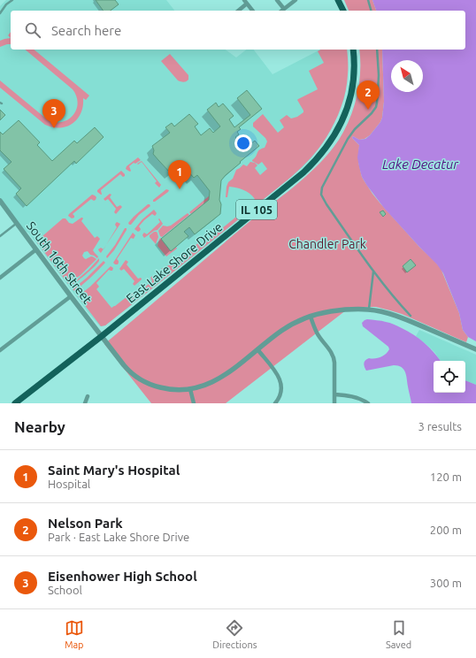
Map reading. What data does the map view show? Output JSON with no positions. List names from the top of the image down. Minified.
{"streets":{"main road":["IL 105","East Lake Shore Drive"],"street":["South 16th Street"]},"crossings":[["South 16th Street","East Lake Shore Drive"]],"water":["Lake Decatur"],"parks":["Chandler Park"],"north":"top left","page":{"search":"Search here","pins":["2","3","1"],"heading":["Nearby","3 results"],"list":[{"mark":"1","name":"Saint Mary's Hospital","note":"Hospital","value":"120 m"},{"mark":"2","name":"Nelson Park","note":"Park · East Lake Shore Drive","value":"200 m"},{"mark":"3","name":"Eisenhower High School","note":"School","value":"300 m"}],"nav":["Map","Directions","Saved"]}}
